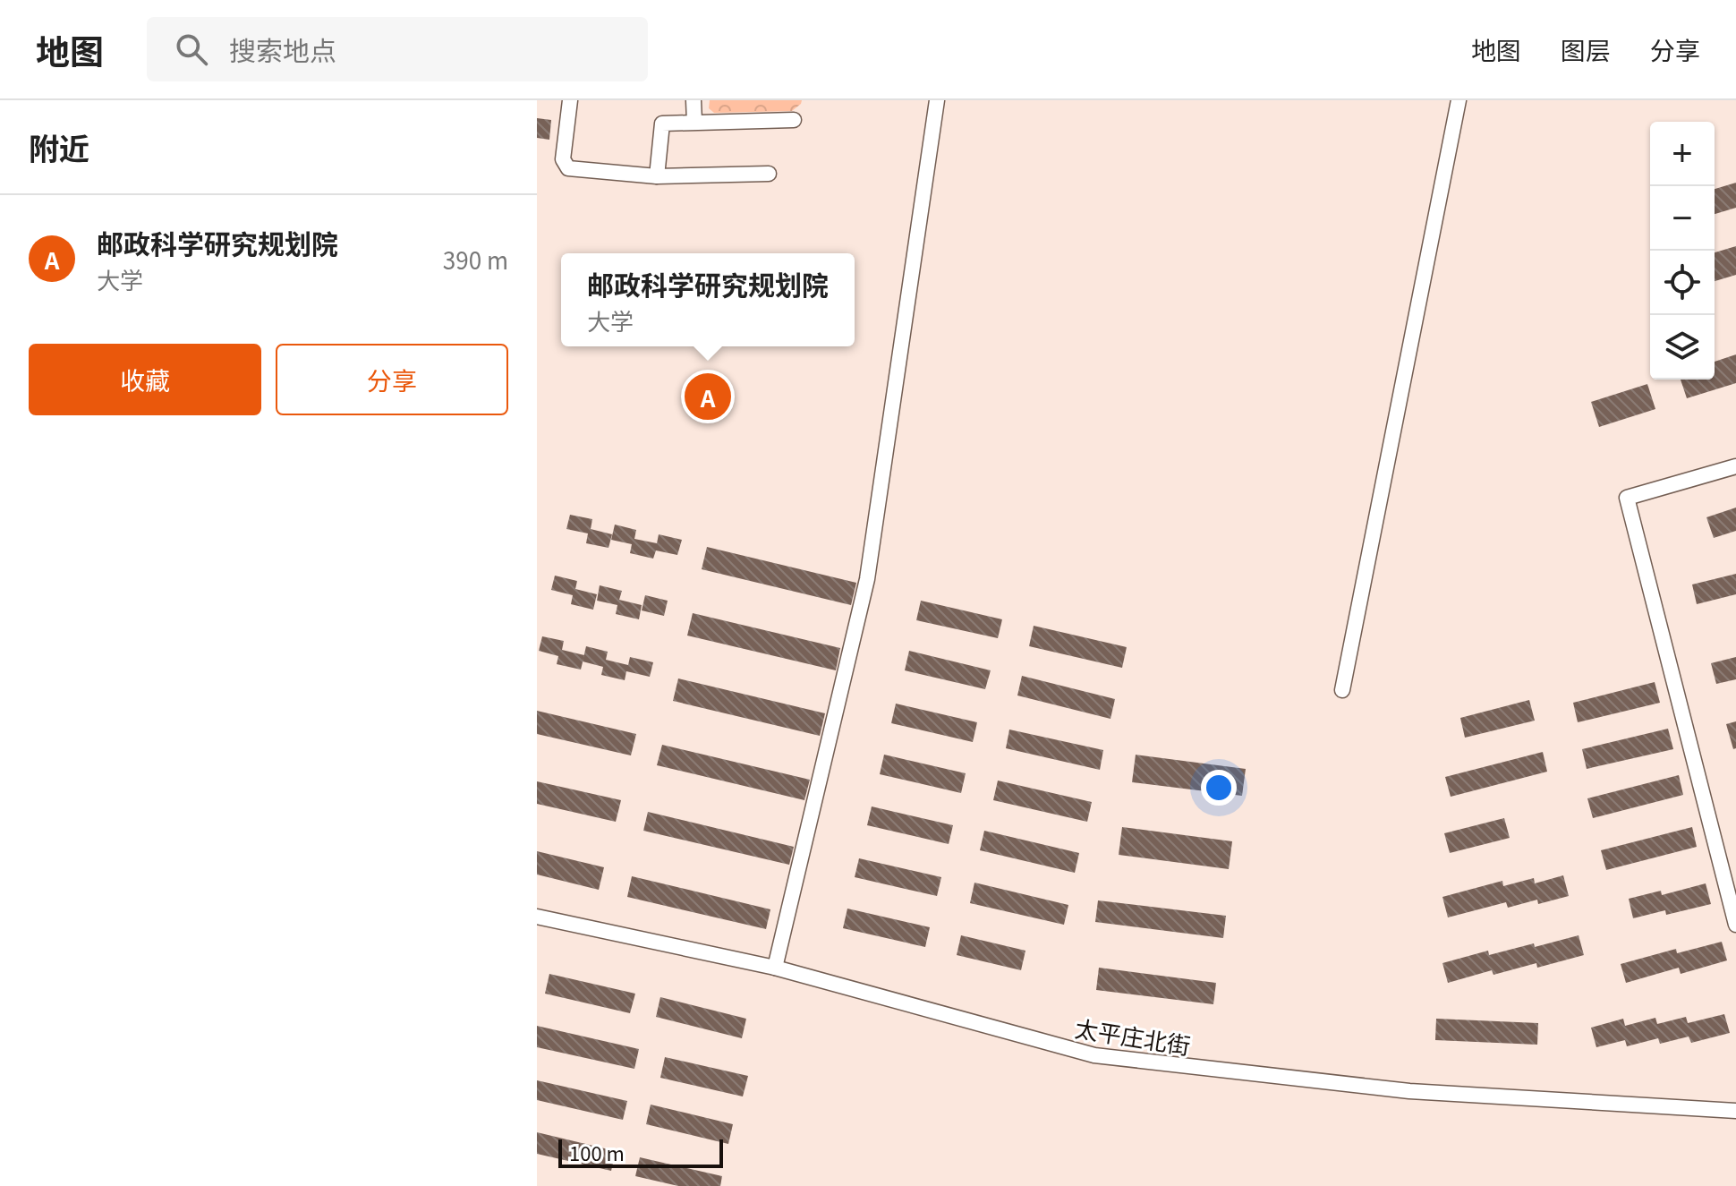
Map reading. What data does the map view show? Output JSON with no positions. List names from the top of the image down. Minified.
{"streets":{"street":["太平庄北街"]},"scale_bar":"100 m","page":{"header":"地图","search":"搜索地点","nav":["地图","图层","分享"],"heading":"附近","map_buttons":["+","−"],"list":[{"mark":"A","name":"邮政科学研究规划院","note":"大学","value":"390 m"}],"popup":["邮政科学研究规划院","大学"],"buttons":["收藏","分享"],"pins":"A","scale":"100 m"}}
